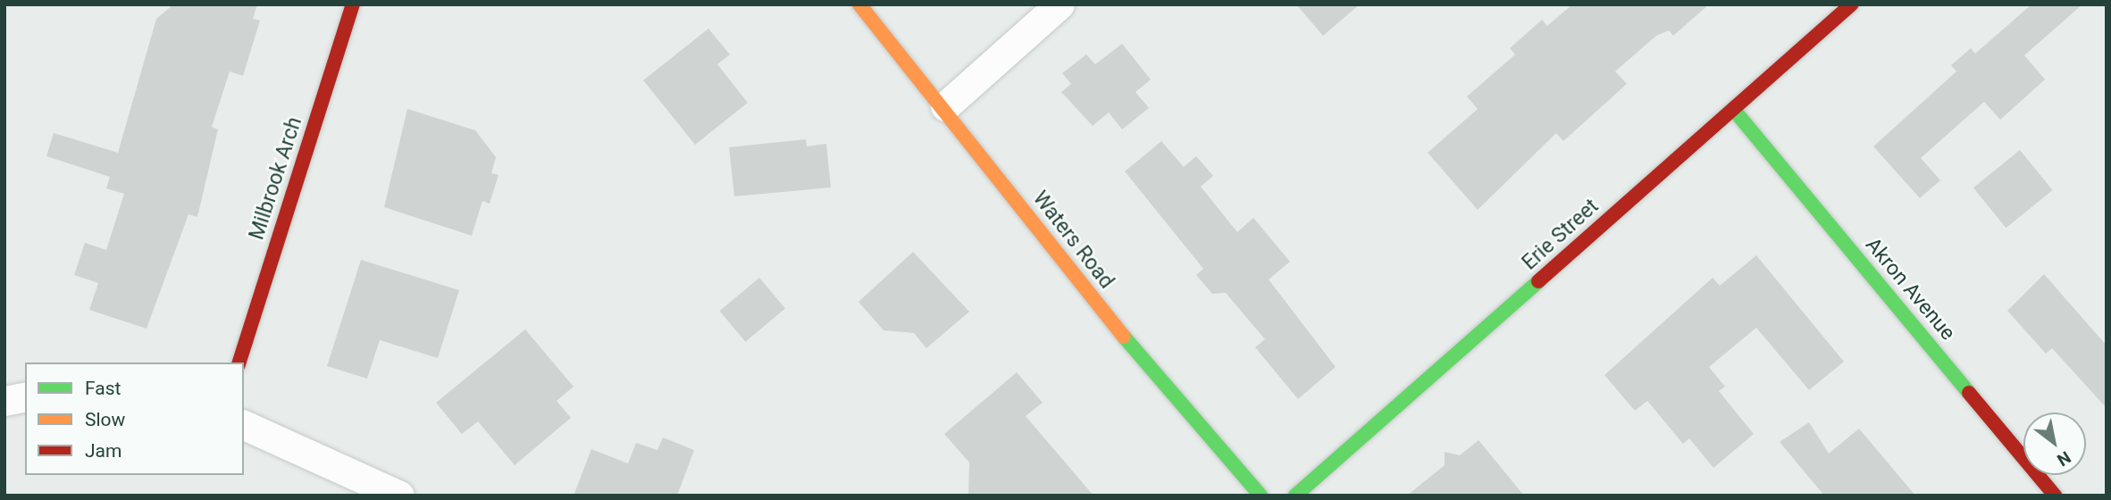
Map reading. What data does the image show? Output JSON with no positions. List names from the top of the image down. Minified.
{"streets":{"street":["Milbrook Arch","Erie Street","Waters Road","Akron Avenue"]},"crossings":[["Erie Street","Akron Avenue"]],"legend":["Fast","Slow","Jam"],"north":"bottom right"}
